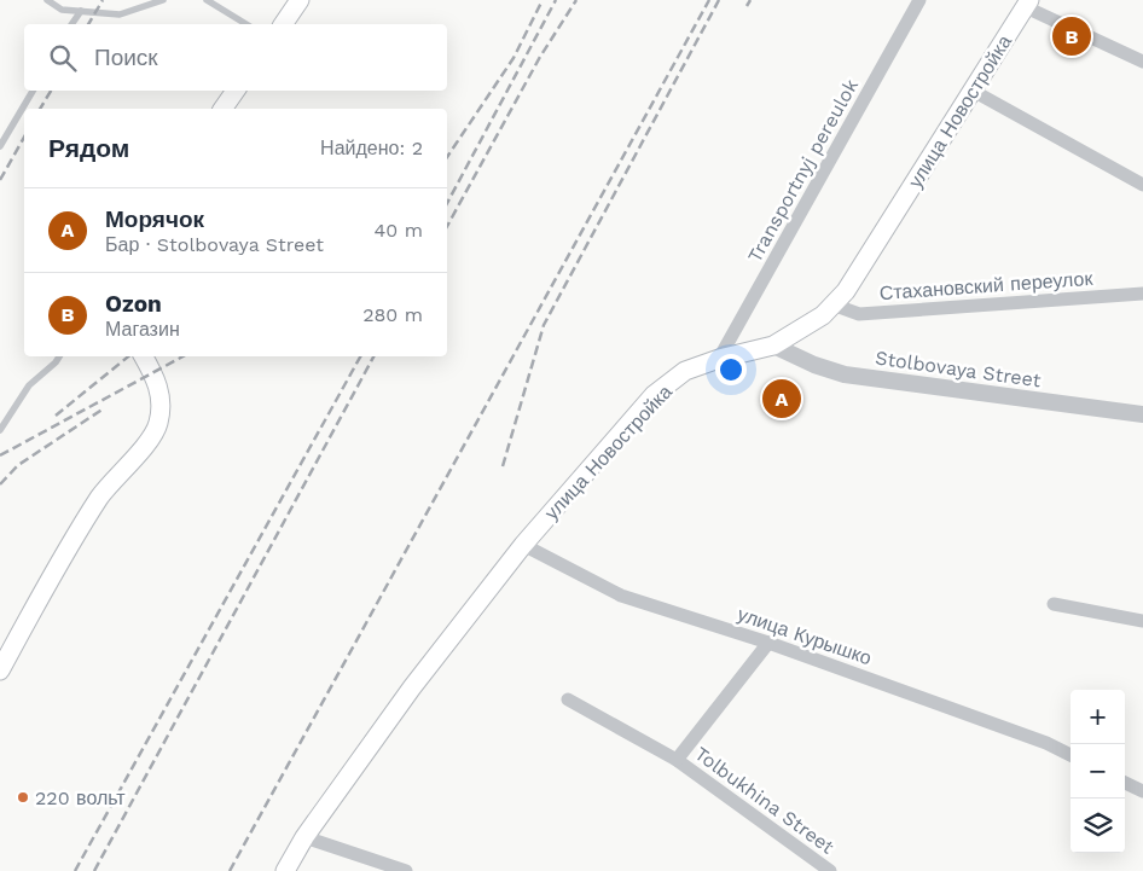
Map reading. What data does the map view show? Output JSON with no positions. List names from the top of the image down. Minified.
{"streets":{"main road":["улица Новостройка"],"street":["Transportnyj pereulok","Стахановский переулок","Stolbovaya Street","улица Курышко","Tolbukhina Street"]},"crossings":[["улица Новостройка","Transportnyj pereulok"],["улица Новостройка","Стахановский переулок"],["улица Новостройка","Stolbovaya Street"],["улица Новостройка","улица Курышко"],["улица Курышко","Tolbukhina Street"]],"places":["220 вольт"],"page":{"pins":["B","A"],"search":"Поиск","heading":["Рядом","Найдено: 2"],"list":[{"mark":"A","name":"Морячок","note":"Бар · Stolbovaya Street","value":"40 m"},{"mark":"B","name":"Ozon","note":"Магазин","value":"280 m"}],"map_buttons":["+","−"]}}
